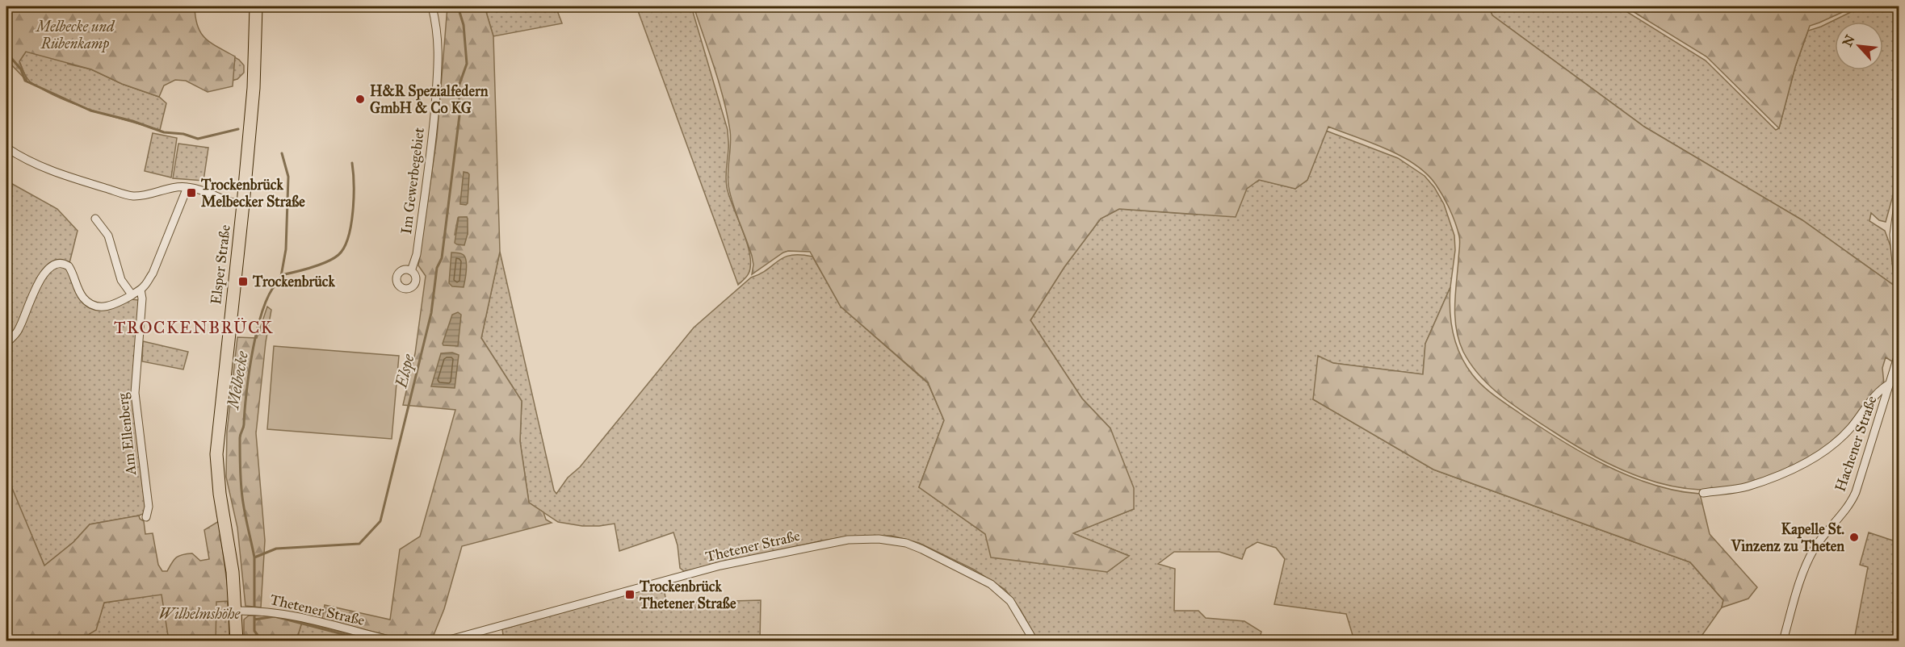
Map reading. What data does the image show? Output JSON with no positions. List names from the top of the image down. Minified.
{"streets":{"main road":["Elsper Straße"],"street":["Im Gewerbegebiet","Am Ellenberg","Hachener Straße","Thetener Straße"]},"crossings":[["Elsper Straße","Thetener Straße"]],"districts":["TROCKENBRÜCK"],"water":["Elspe","Melbecke"],"parks":["Melbecke und Rübenkamp","Wilhelmshöhe"],"places":{"other":["H&R Spezialfedern GmbH & Co KG","Kapelle St. Vinzenz zu Theten"],"transit":["Trockenbrück Melbecker Straße","Trockenbrück","Trockenbrück Thetener Straße"]},"north":"top left"}
